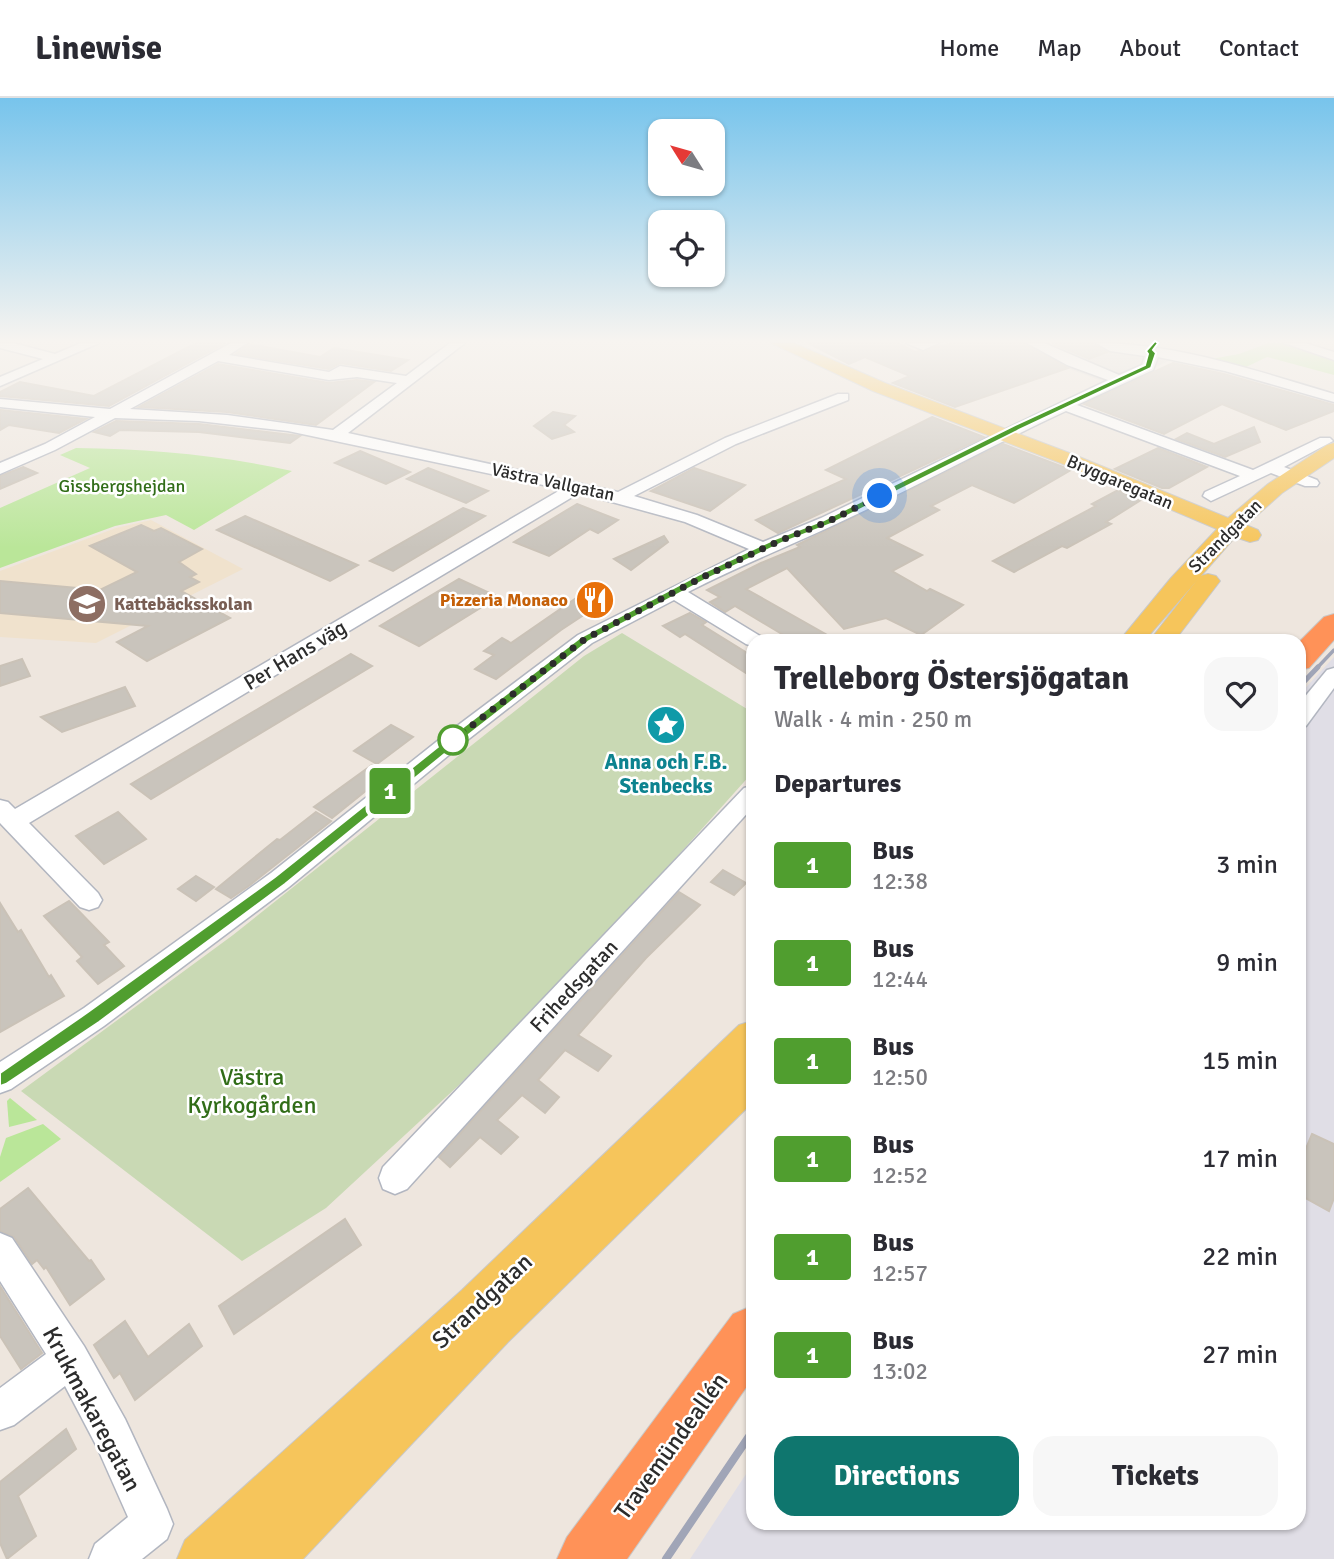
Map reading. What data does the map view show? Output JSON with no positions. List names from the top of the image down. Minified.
{"streets":{"highway":["Travemündeallén"],"main road":["Bryggaregatan","Strandgatan"],"street":["Västra Vallgatan","Per Hans väg","Frihedsgatan","Krukmakaregatan"]},"crossings":[["Västra Vallgatan","Per Hans väg"],["Bryggaregatan","Strandgatan"]],"parks":["Gissbergshejdan","Västra Kyrkogården"],"places":{"restaurant":["Pizzeria Monaco"],"school or university":["Kattebäcksskolan"],"place":["Anna och F.B. Stenbecks"]},"lines":["bus line 1"],"north":"top left","page":{"header":"Linewise","nav":["Home","Map","About","Contact"],"on_map":"1","heading":[["Trelleborg Östersjögatan","Walk · 4 min · 250 m"],"Departures"],"list":[{"mark":"1","name":"Bus","note":"12:38","value":"3 min"},{"mark":"1","name":"Bus","note":"12:44","value":"9 min"},{"mark":"1","name":"Bus","note":"12:50","value":"15 min"},{"mark":"1","name":"Bus","note":"12:52","value":"17 min"},{"mark":"1","name":"Bus","note":"12:57","value":"22 min"},{"mark":"1","name":"Bus","note":"13:02","value":"27 min"}],"buttons":["Directions","Tickets"]}}
